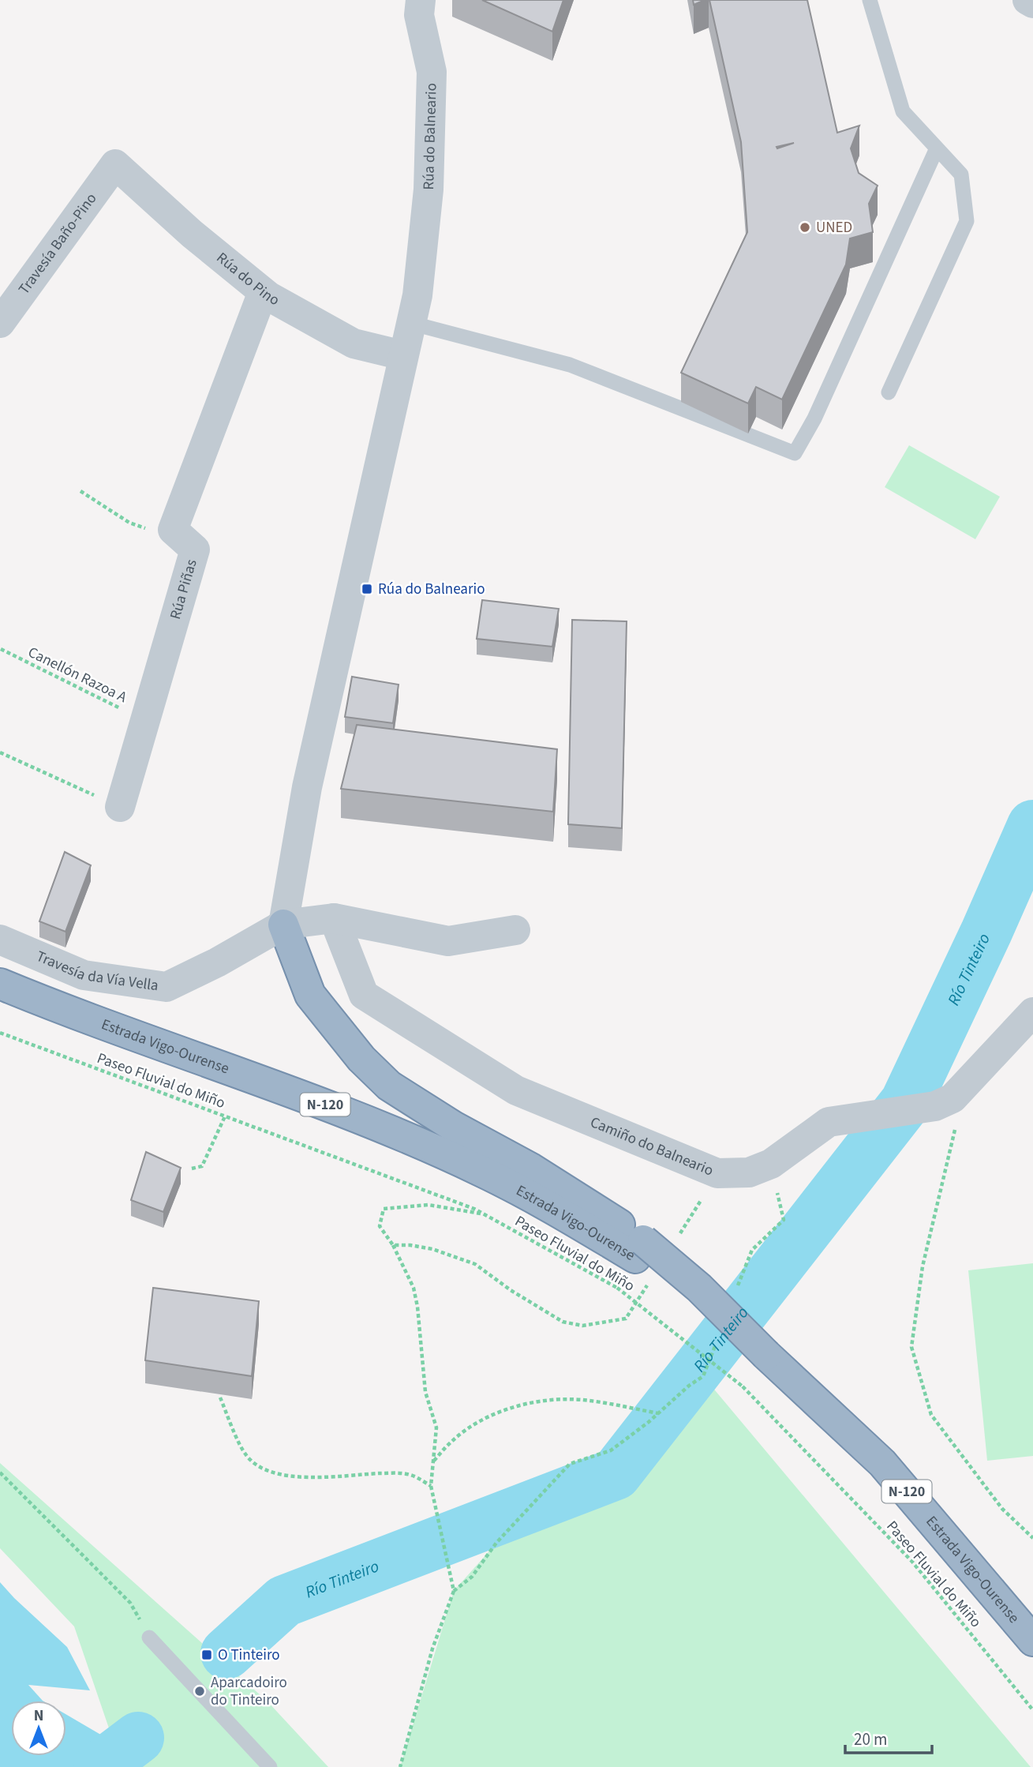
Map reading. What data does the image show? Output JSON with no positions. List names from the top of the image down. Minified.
{"streets":{"highway":["Estrada Vigo-Ourense","N-120"],"street":["Rúa do Balneario","Travesía Baño-Pino","Rúa do Pino","Rúa Piñas","Travesía da Vía Vella","Camiño do Balneario"],"path":["Canellón Razoa A","Paseo Fluvial do Miño"]},"crossings":[["Rúa do Balneario","Rúa do Pino"],["Rúa do Balneario","Travesía da Vía Vella"],["Travesía Baño-Pino","Rúa do Pino"],["Rúa Piñas","Canellón Razoa A"]],"water":["Río Tinteiro"],"places":{"other":["UNED","Aparcadoiro do Tinteiro"],"transit":["Rúa do Balneario","O Tinteiro"]},"scale_bar":"20 m","north":"top"}
